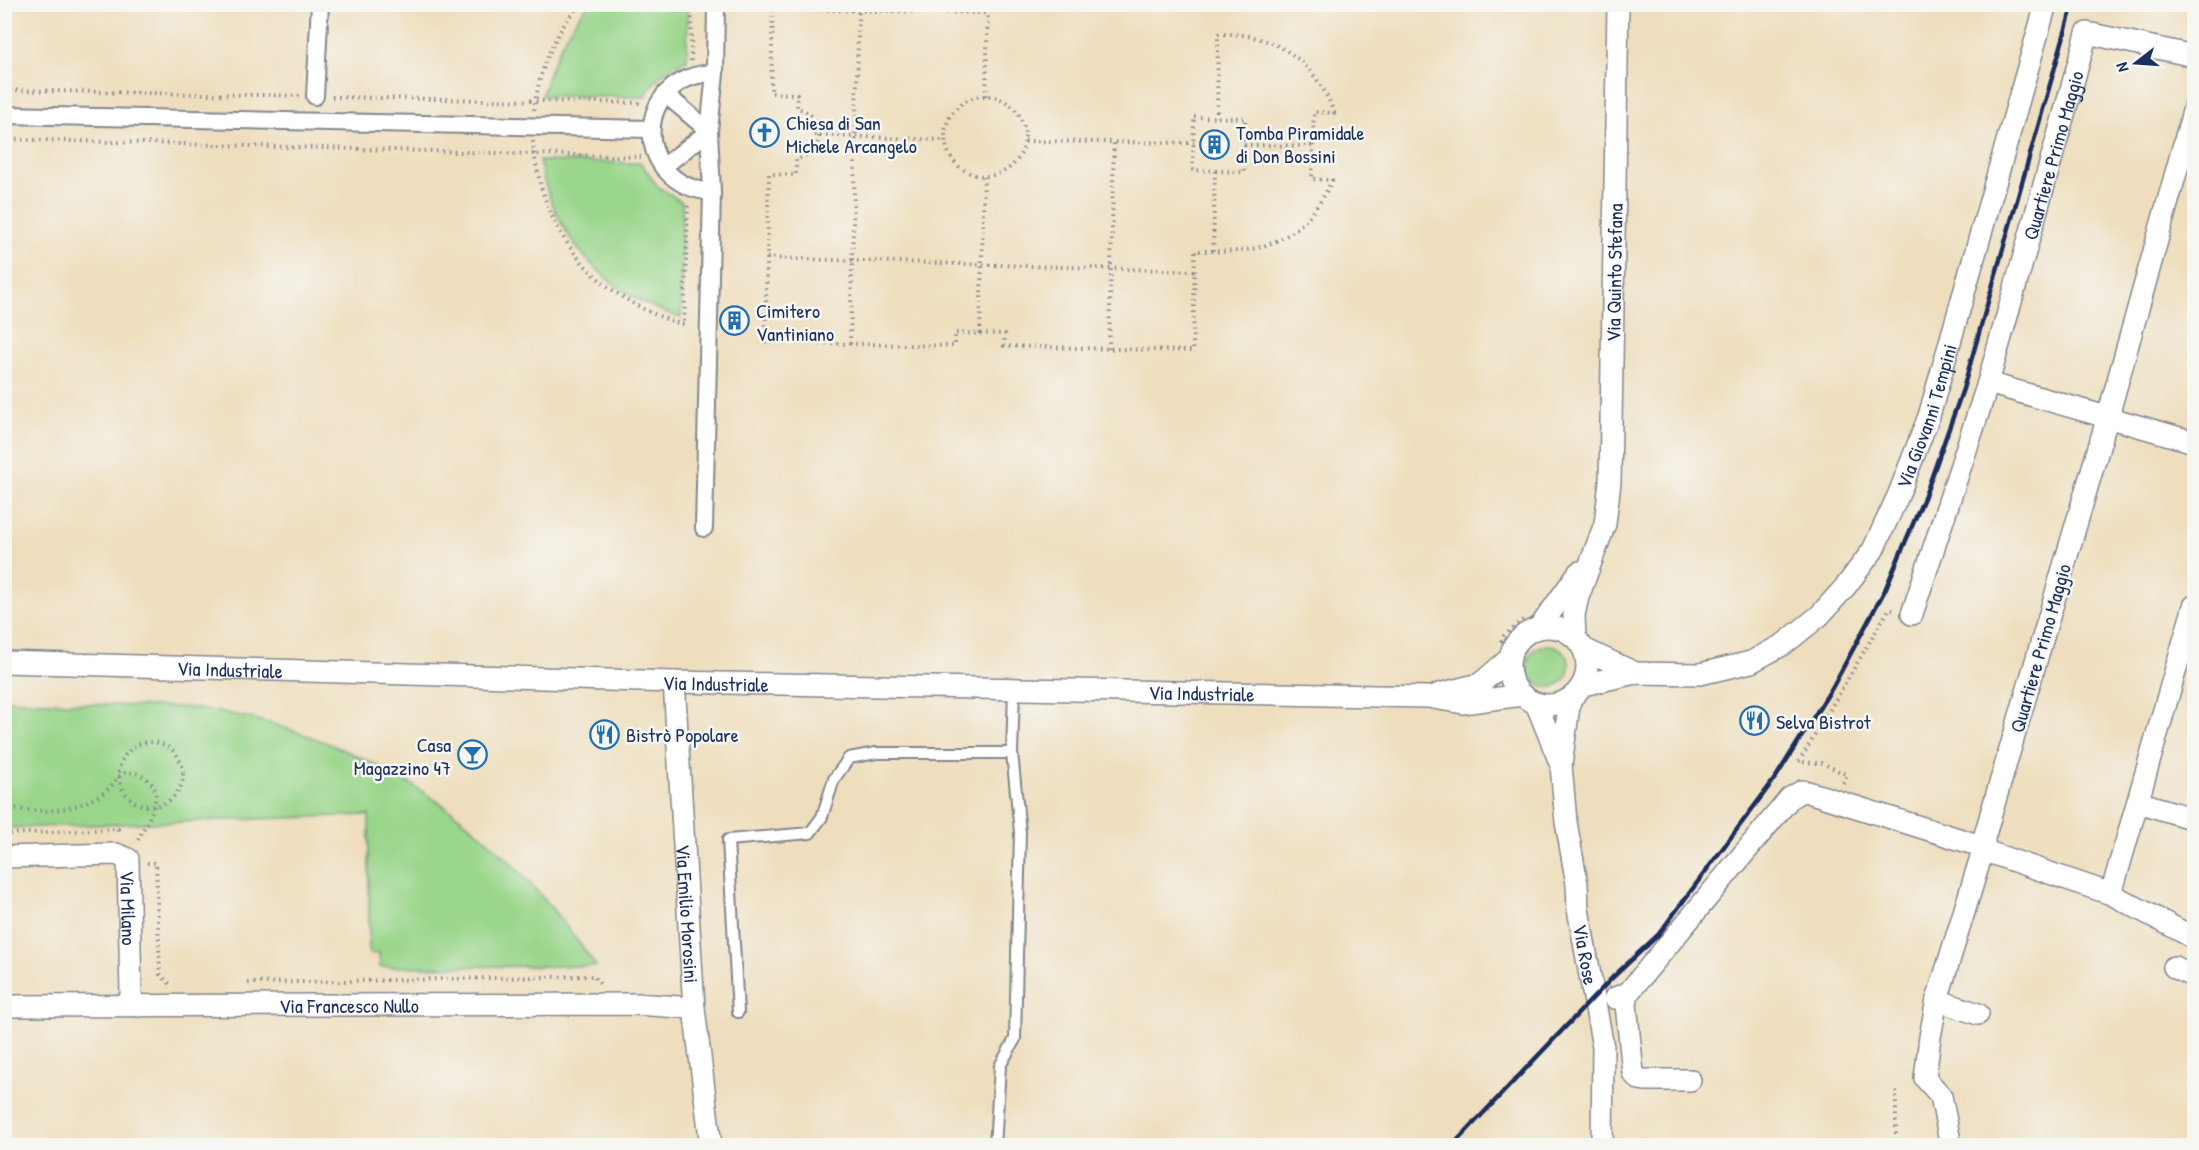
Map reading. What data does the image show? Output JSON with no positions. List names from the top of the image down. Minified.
{"streets":{"street":["Quartiere Primo Maggio","Via Quinto Stefana","Via Giovanni Tempini","Via Industriale","Via Milano","Via Emilio Morosini","Via Rose","Via Francesco Nullo"]},"crossings":[["Via Quinto Stefana","Via Giovanni Tempini"],["Via Quinto Stefana","Via Industriale"],["Via Quinto Stefana","Via Rose"],["Via Giovanni Tempini","Via Industriale"],["Via Giovanni Tempini","Via Rose"],["Via Industriale","Via Emilio Morosini"],["Via Industriale","Via Rose"],["Via Milano","Via Francesco Nullo"],["Via Emilio Morosini","Via Francesco Nullo"]],"places":{"church":["Chiesa di San Michele Arcangelo"],"building":["Tomba Piramidale di Don Bossini","Cimitero Vantiniano"],"restaurant":["Selva Bistrot","Bistrò Popolare"],"bar":["Casa Magazzino 47"]},"north":"left"}
